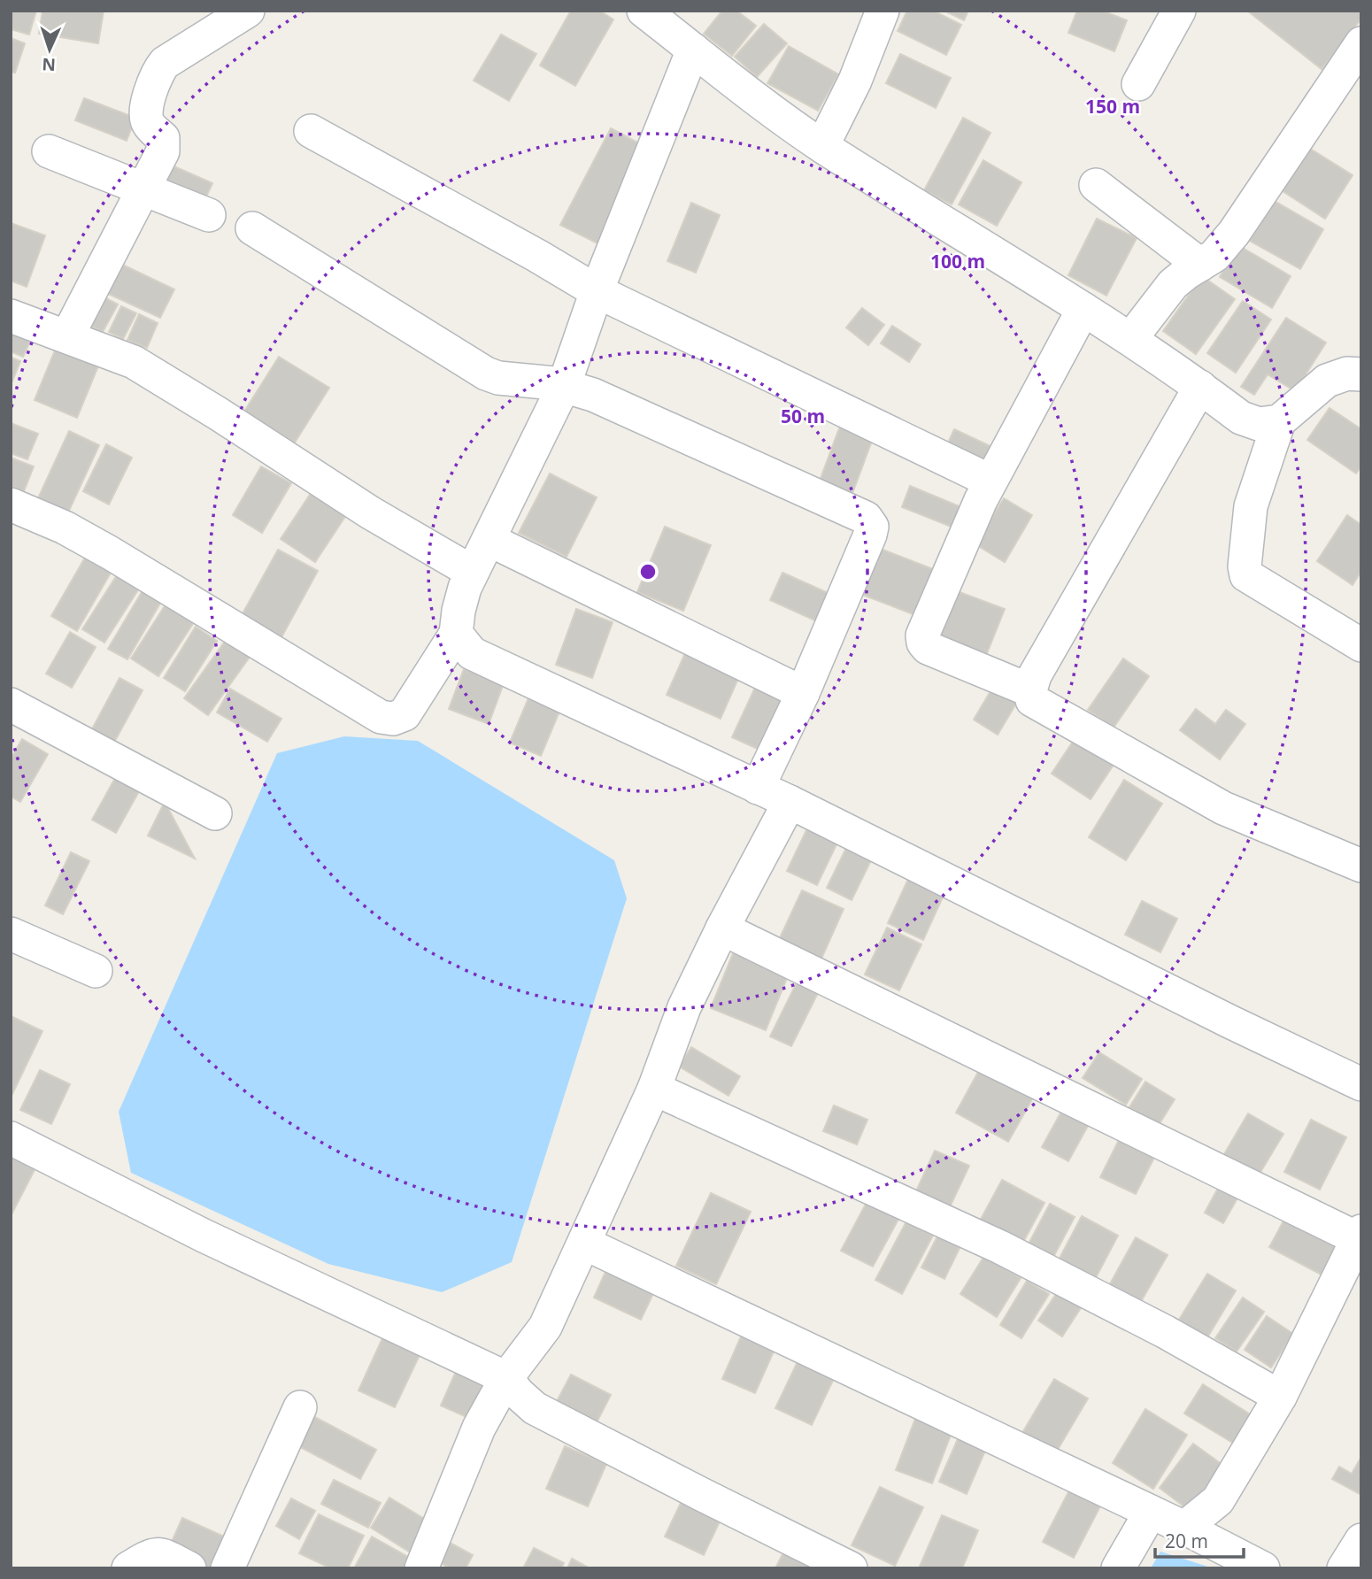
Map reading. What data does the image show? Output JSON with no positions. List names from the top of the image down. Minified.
{"scale_bar":"20 m","north":"bottom","rings":["150 m","100 m","50 m"]}
